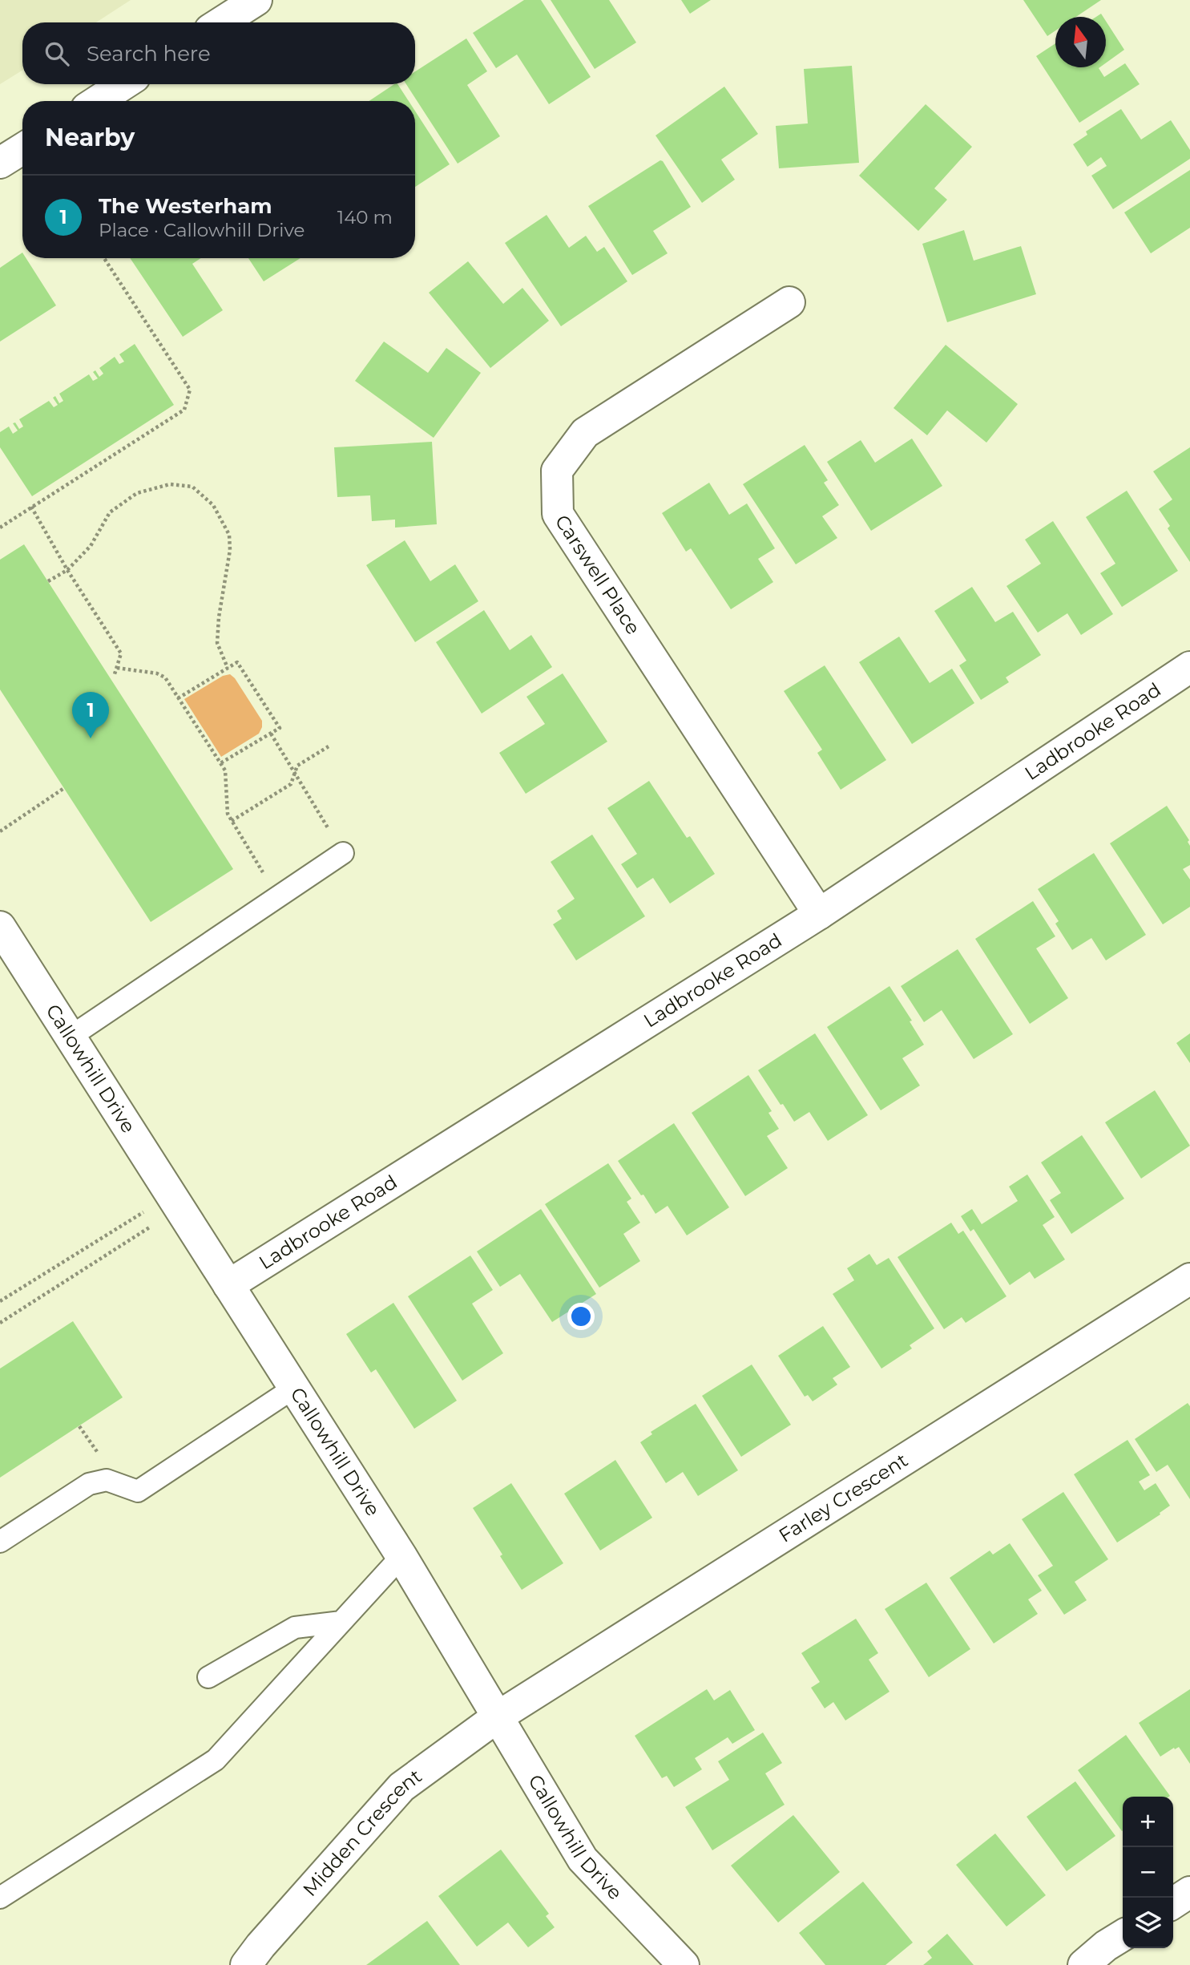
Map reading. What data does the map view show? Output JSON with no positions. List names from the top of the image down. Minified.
{"streets":{"street":["Carswell Place","Ladbrooke Road","Callowhill Drive","Farley Crescent","Midden Crescent"]},"crossings":[["Carswell Place","Ladbrooke Road"],["Ladbrooke Road","Callowhill Drive"],["Callowhill Drive","Farley Crescent"],["Callowhill Drive","Midden Crescent"],["Farley Crescent","Midden Crescent"]],"north":"top","page":{"search":"Search here","heading":"Nearby","list":[{"mark":"1","name":"The Westerham","note":"Place · Callowhill Drive","value":"140 m"}],"pins":"1","map_buttons":["+","−"]}}
